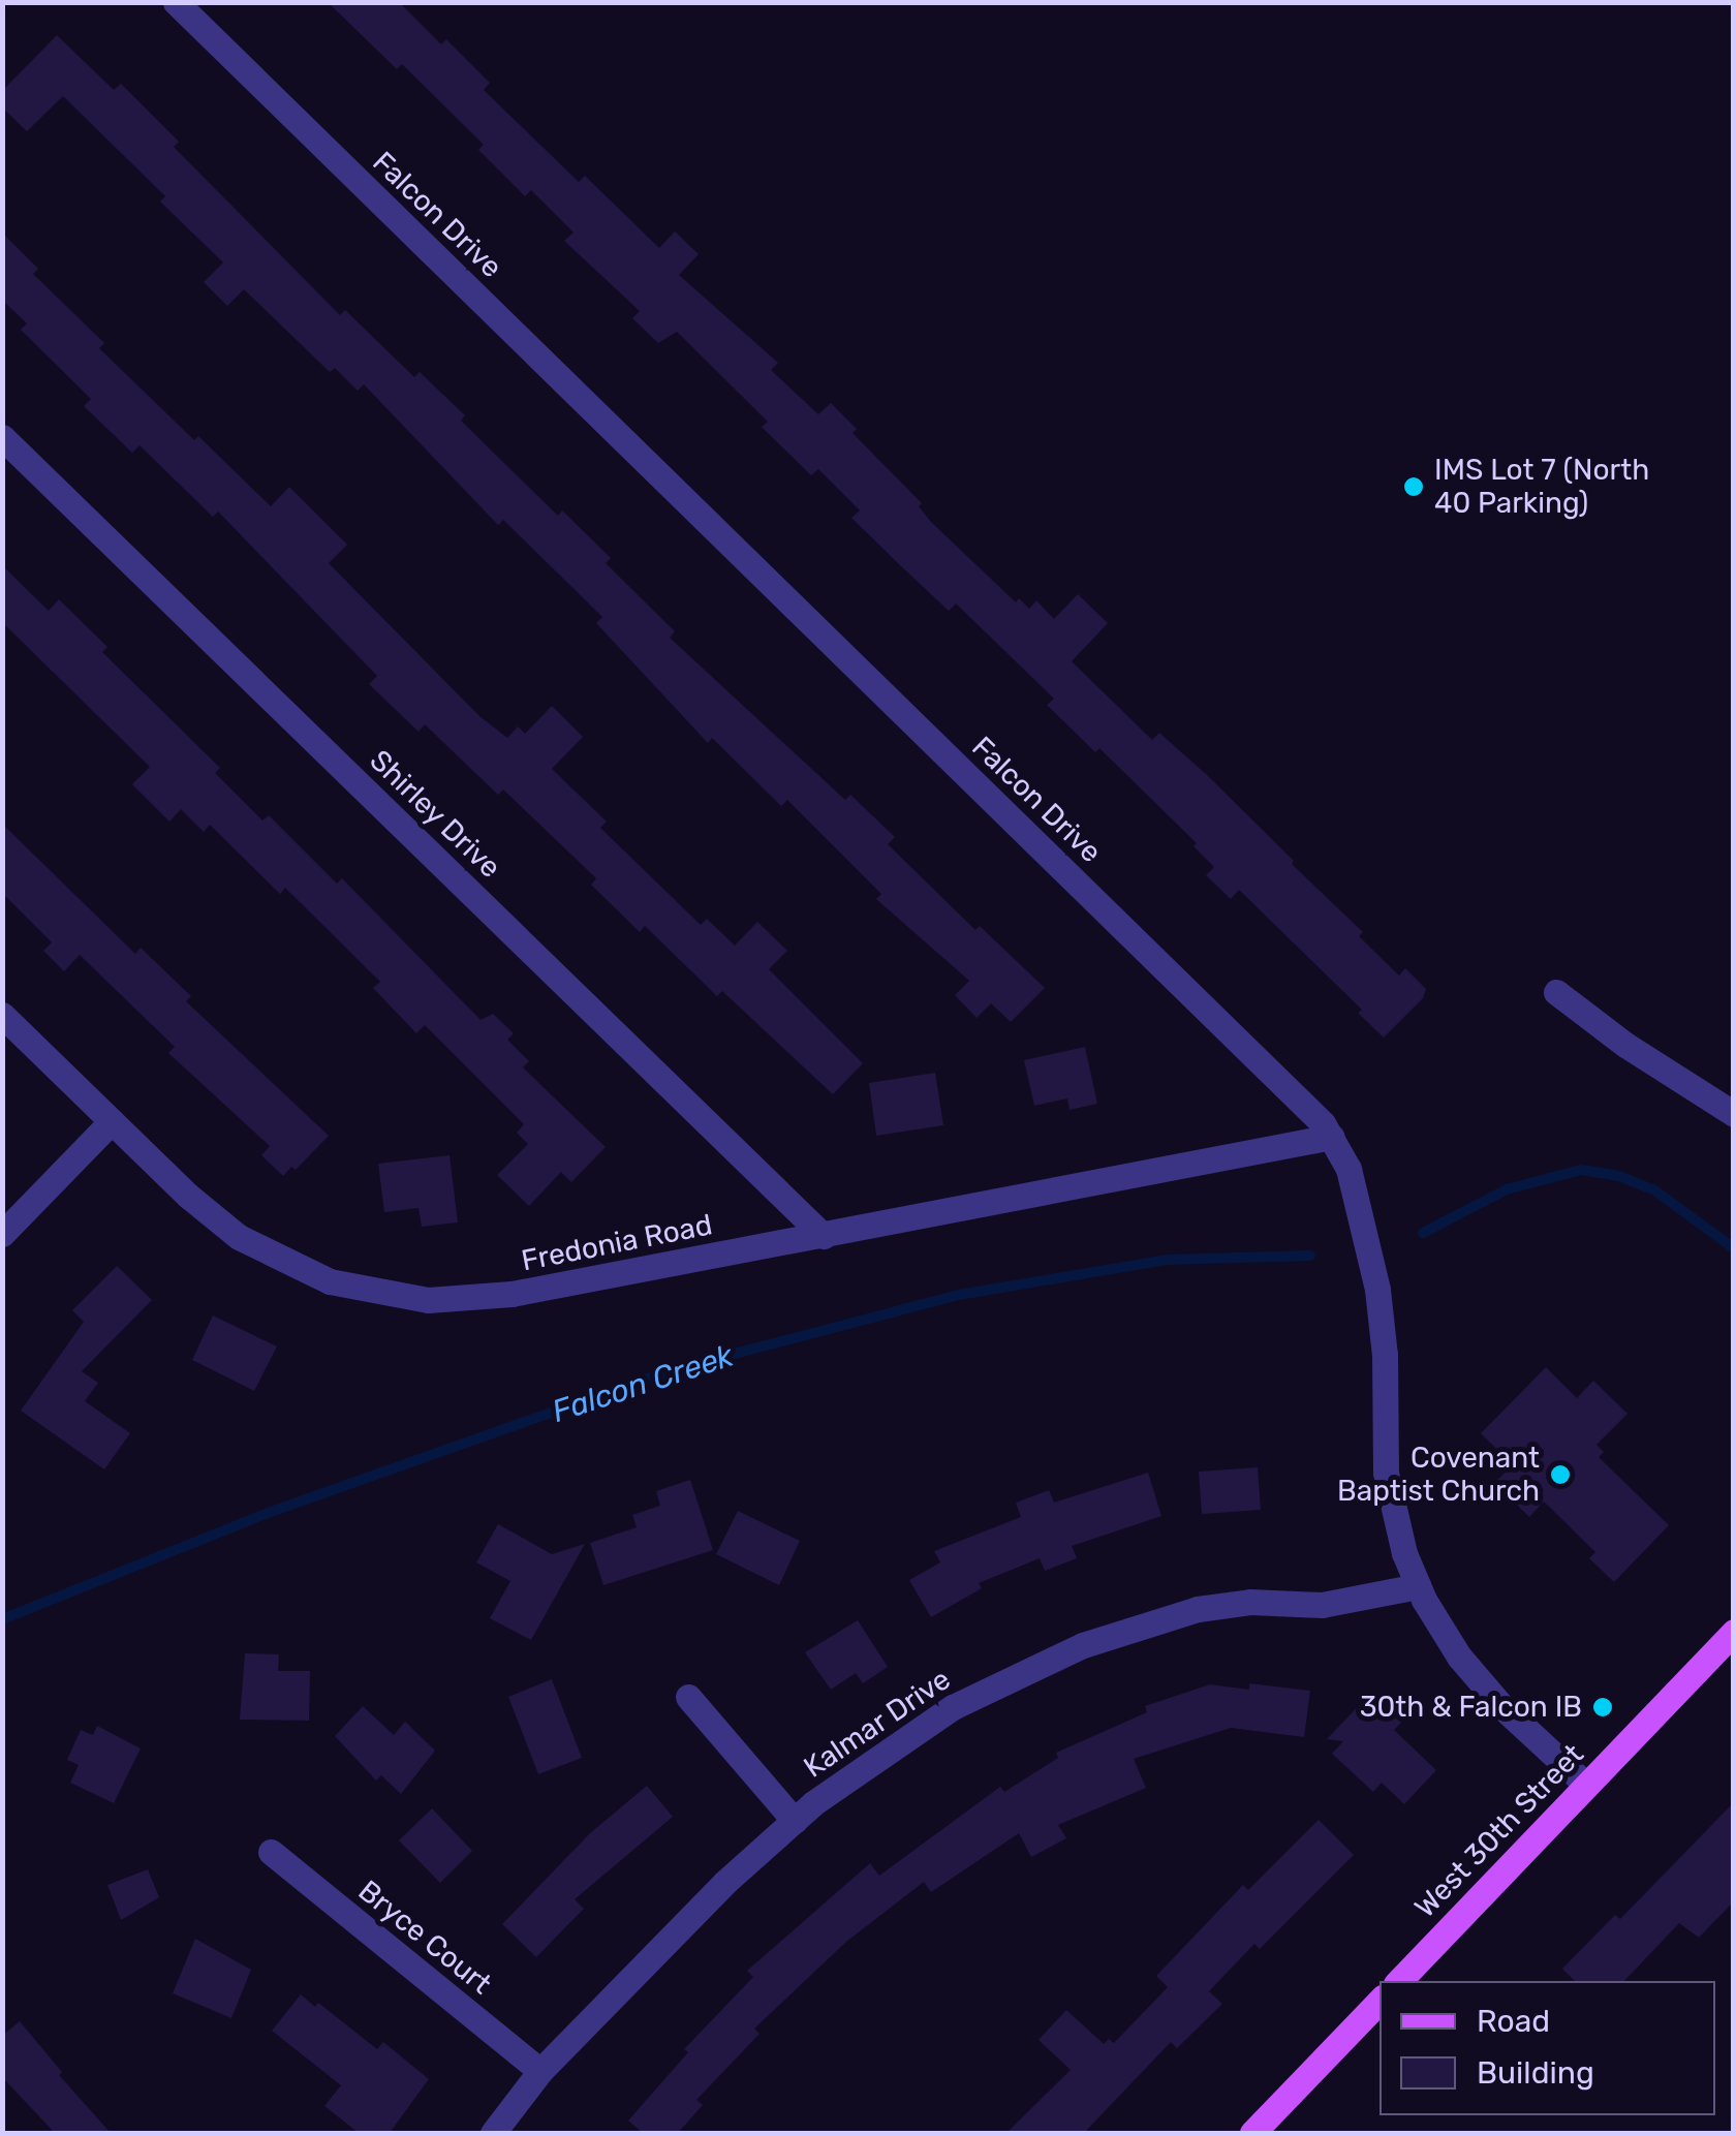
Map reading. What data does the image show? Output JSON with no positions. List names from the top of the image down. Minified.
{"streets":{"main road":["West 30th Street"],"street":["Falcon Drive","Shirley Drive","Fredonia Road","Kalmar Drive","Bryce Court"]},"crossings":[["Falcon Drive","Fredonia Road"],["Falcon Drive","Kalmar Drive"],["Falcon Drive","West 30th Street"],["Shirley Drive","Fredonia Road"],["Kalmar Drive","Bryce Court"]],"water":["Falcon Creek"],"places":["IMS Lot 7 (North 40 Parking)","Covenant Baptist Church","30th & Falcon IB"],"legend":["Road","Building"]}
